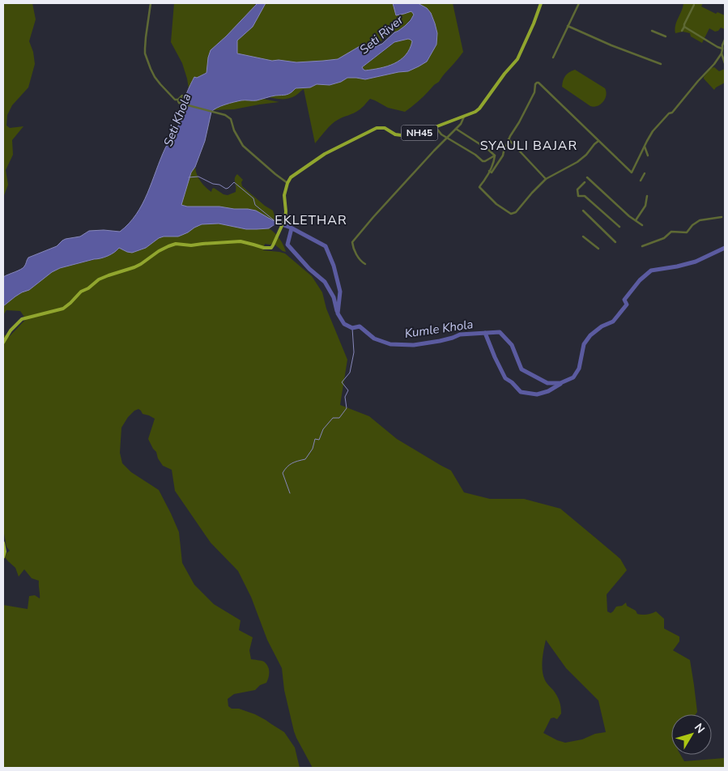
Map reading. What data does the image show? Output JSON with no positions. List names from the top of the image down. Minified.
{"streets":{"main road":["NH45"]},"districts":["SYAULI BAJAR","EKLETHAR"],"water":["Seti River","Seti Khola","Kumle Khola"],"north":"top right"}
